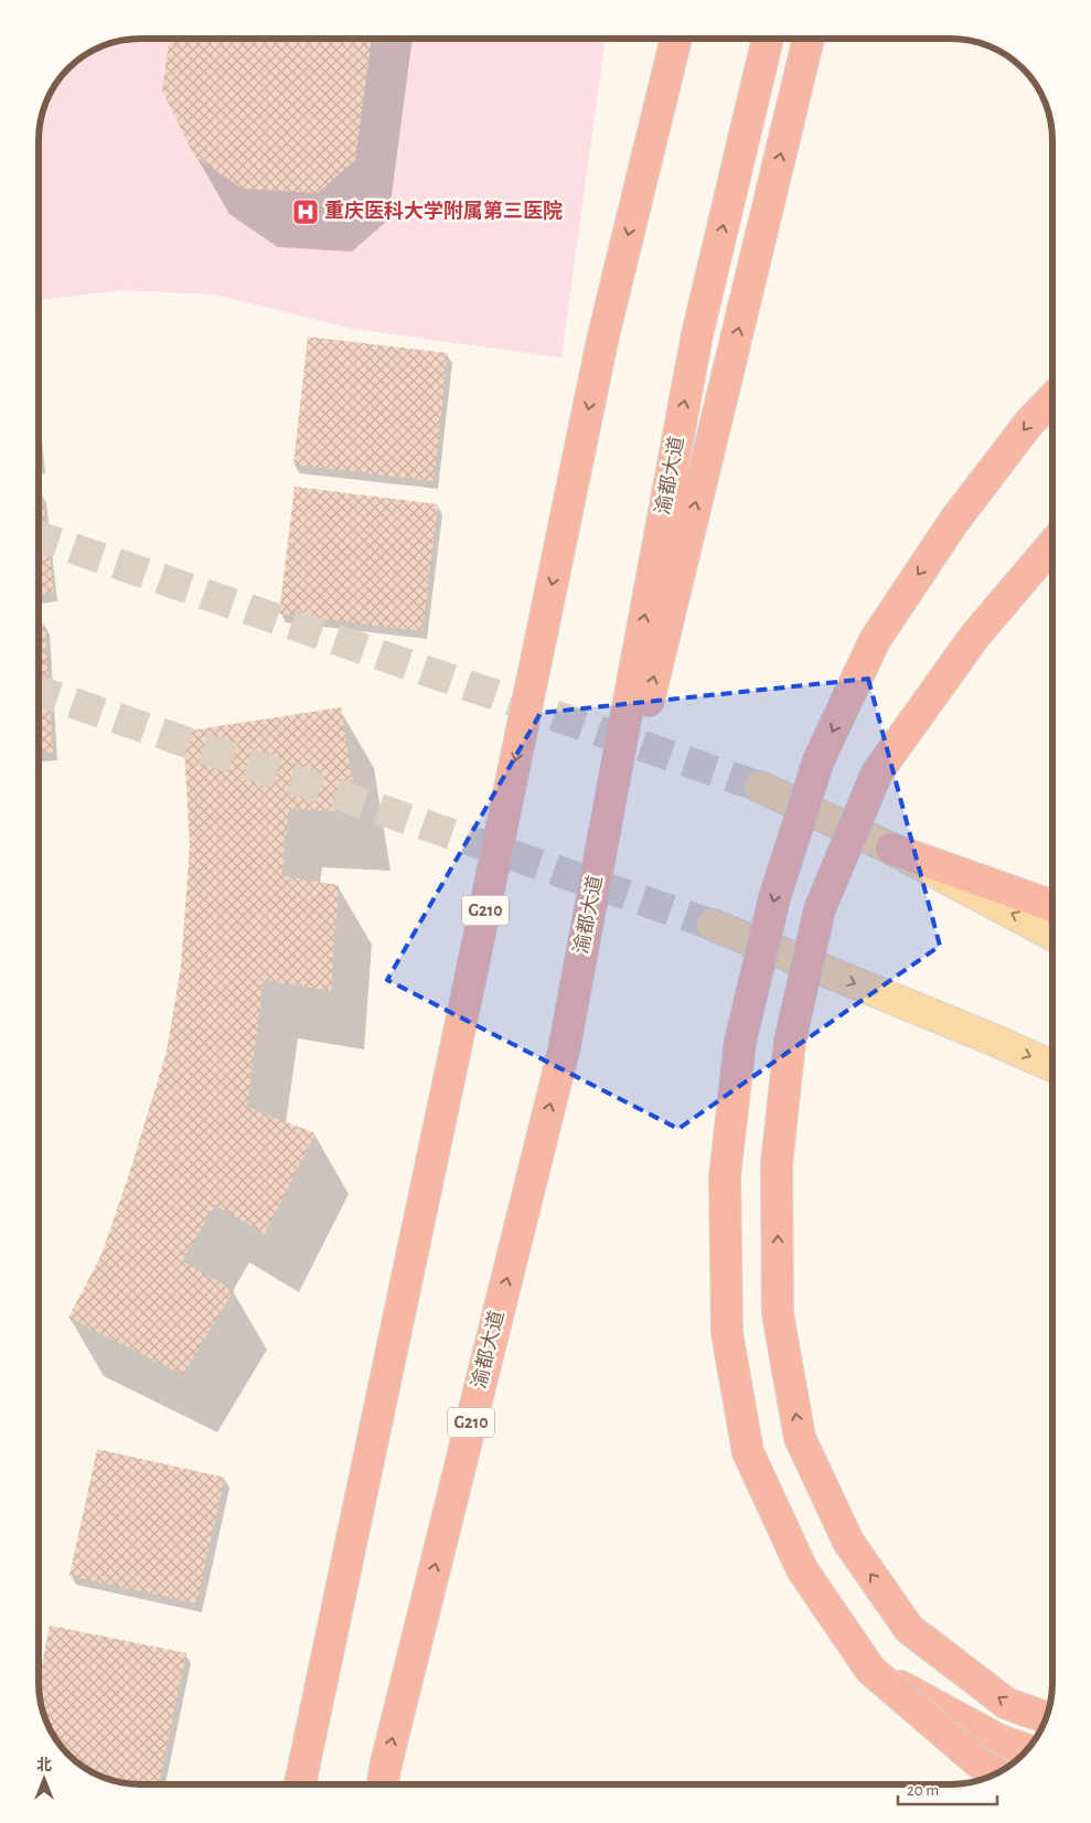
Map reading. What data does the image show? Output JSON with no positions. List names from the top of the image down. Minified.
{"streets":{"highway":["渝都大道","G210"]},"places":{"hospital":["重庆医科大学附属第三医院"]},"scale_bar":"20 m","north":"top"}
